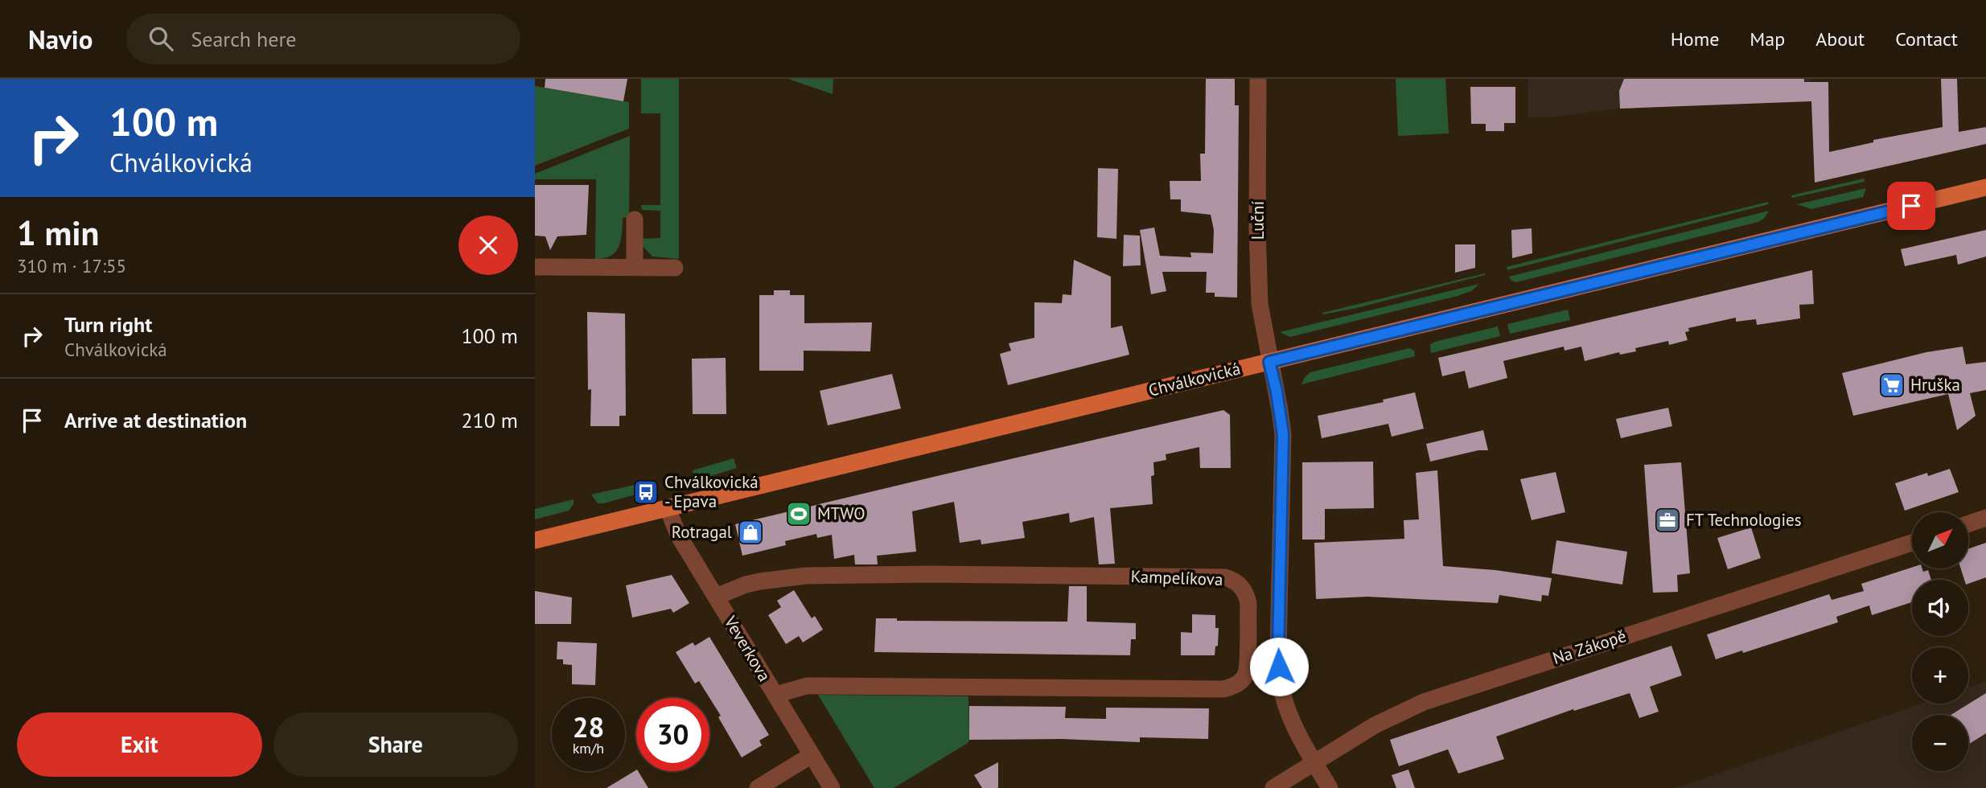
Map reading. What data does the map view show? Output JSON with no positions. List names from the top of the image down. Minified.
{"streets":{"main road":["Chválkovická"],"street":["Luční","Kampelíkova","Na Zákopě","Veverkova"]},"crossings":[["Luční","Chválkovická"],["Luční","Na Zákopě"],["Chválkovická","Veverkova"],["Kampelíkova","Veverkova"]],"places":{"supermarket":["Hruška"],"bus stop":["Chválkovická - Epava"],"sports":["MTWO"],"office":["FT Technologies"],"shop":["Rotragal"]},"north":"top right","page":{"header":"Navio","search":"Search here","nav":["Home","Map","About","Contact"],"turn":["100 m","Chválkovická"],"heading":["1 min","310 m · 17:55"],"list":[{"name":"Turn right","note":"Chválkovická","value":"100 m"},{"name":"Arrive at destination","value":"210 m"}],"map_buttons":["+","−"],"speed":"28 km/h","limit":"30","buttons":["Exit","Share"]}}
